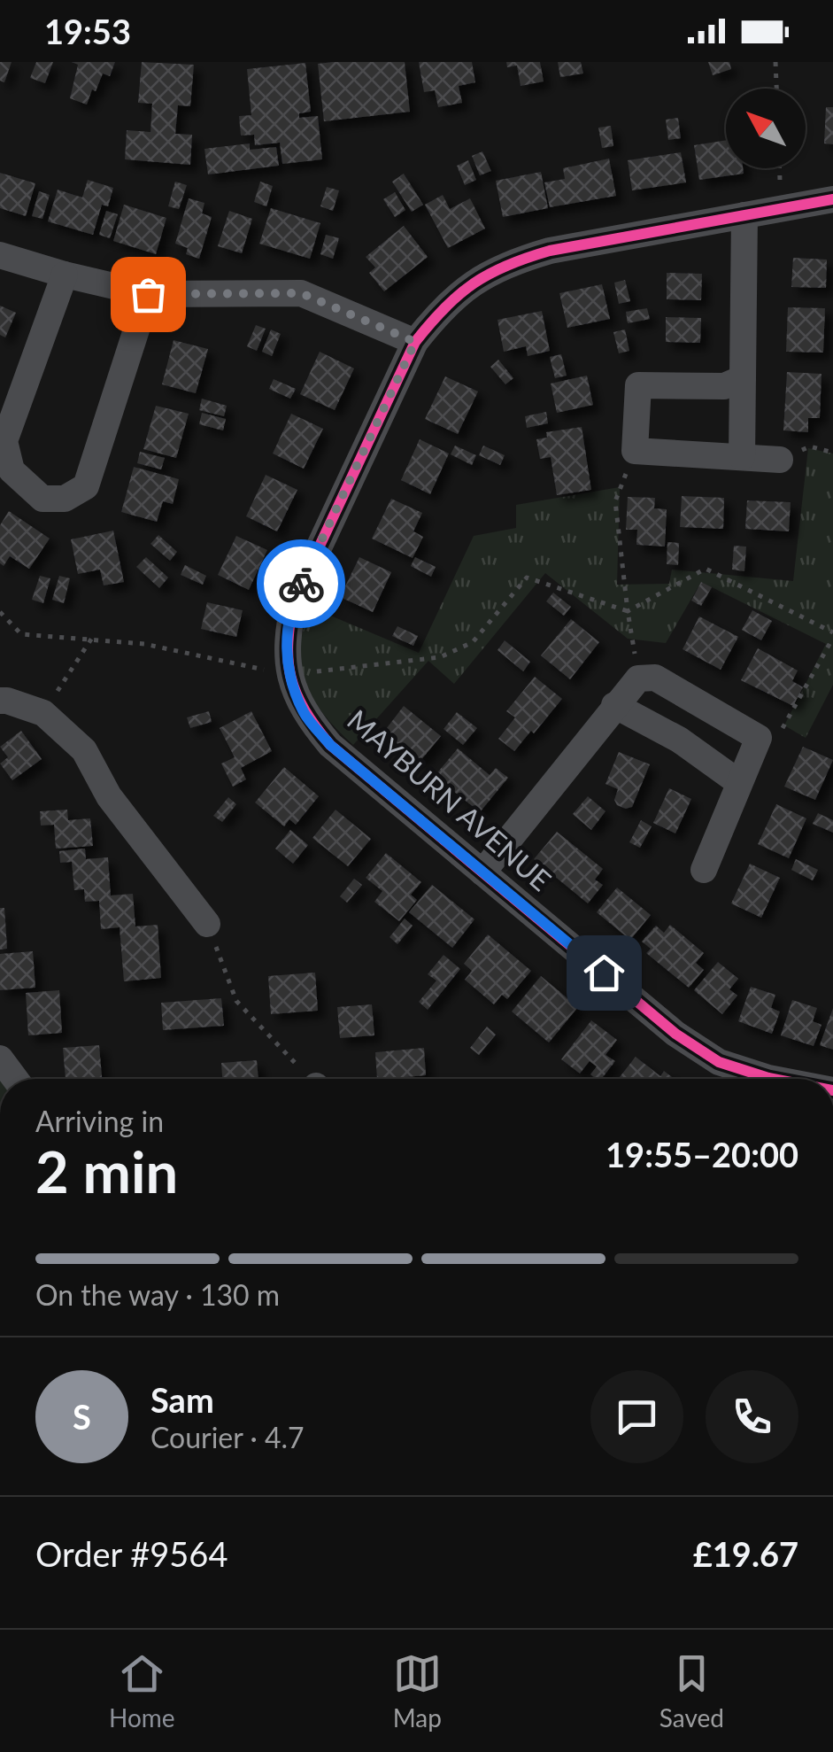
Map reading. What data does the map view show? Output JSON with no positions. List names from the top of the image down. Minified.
{"streets":{"street":["MAYBURN AVENUE"]},"north":"top left","page":{"status":"19:53","heading":["2 min","Arriving in","19:55–20:00"],"panel":["Sam","Courier · 4.7","Order #9564","£19.67"],"bar":"On the way · 130 m","round":"S","tabs":["Home","Map","Saved"]}}
